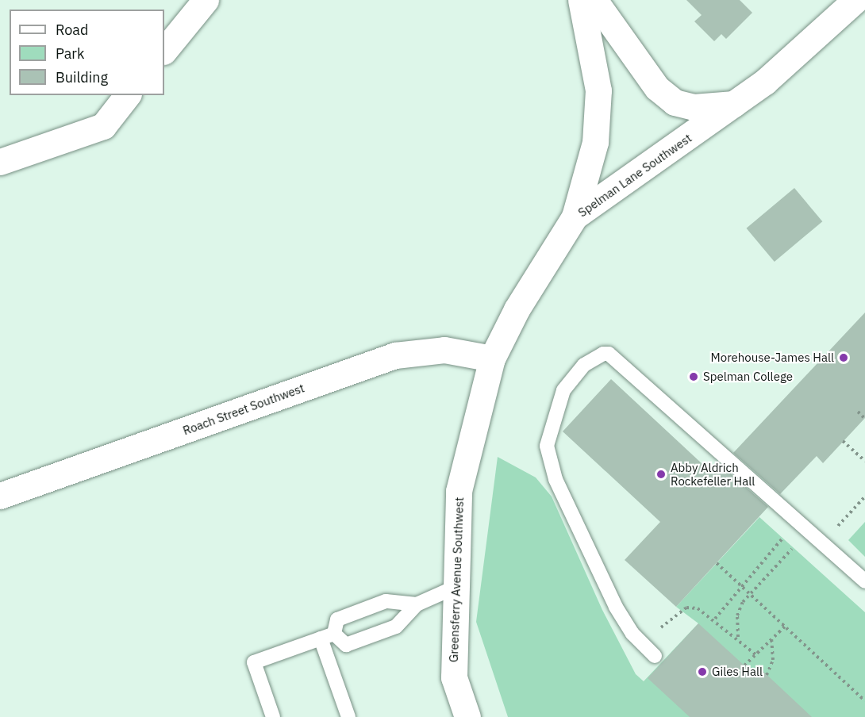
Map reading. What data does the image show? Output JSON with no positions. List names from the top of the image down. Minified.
{"streets":{"street":["Spelman Lane Southwest","Roach Street Southwest","Greensferry Avenue Southwest"]},"crossings":[["Spelman Lane Southwest","Roach Street Southwest"],["Spelman Lane Southwest","Greensferry Avenue Southwest"],["Roach Street Southwest","Greensferry Avenue Southwest"]],"places":["Morehouse-James Hall","Spelman College","Abby Aldrich Rockefeller Hall","Giles Hall"],"legend":["Road","Park","Building"]}
